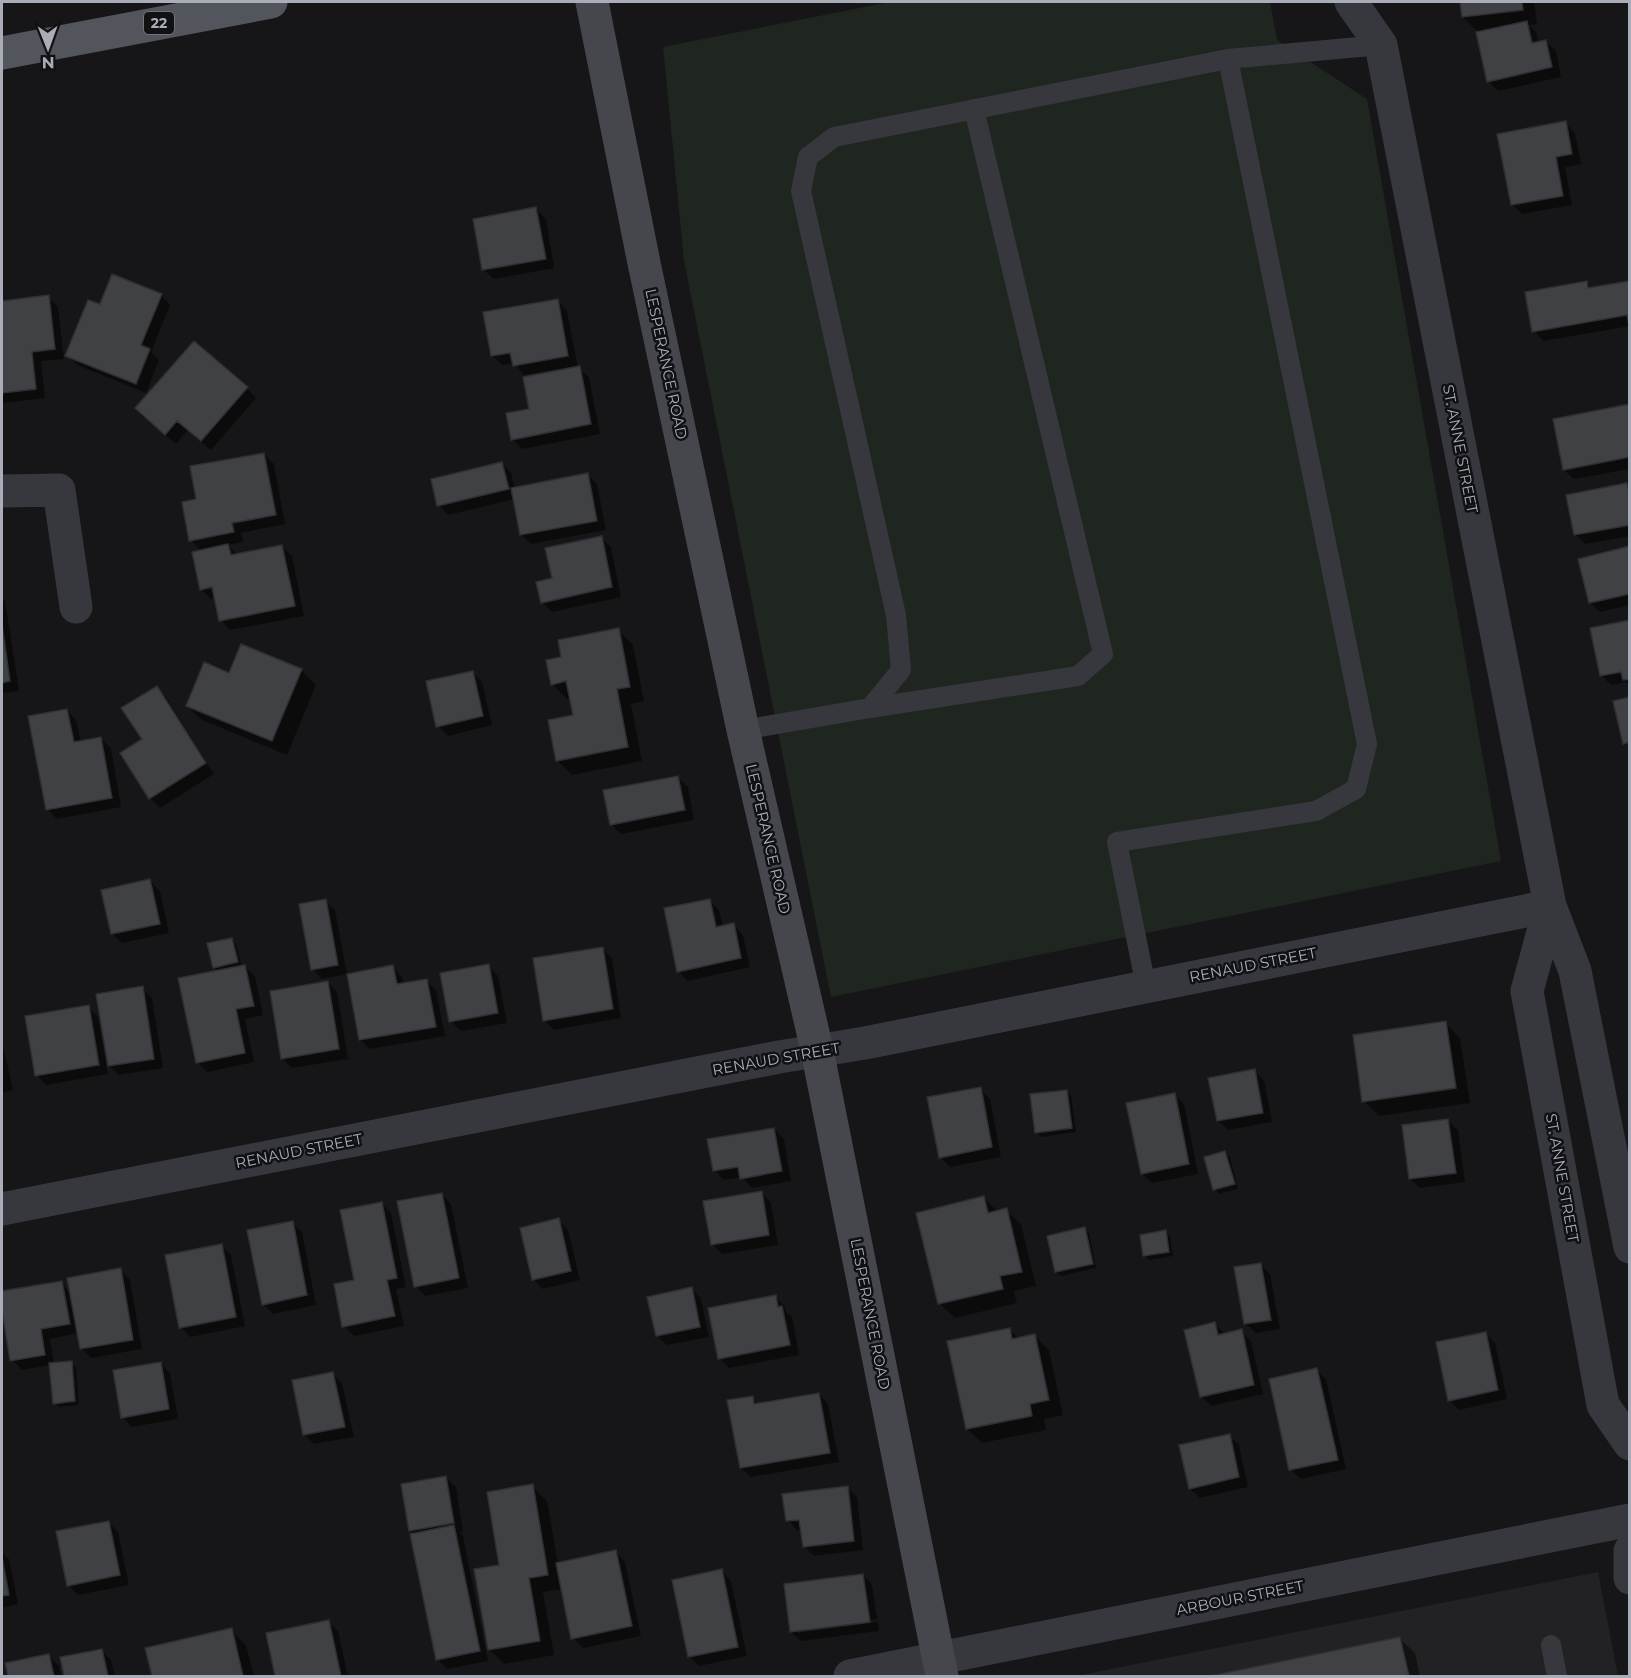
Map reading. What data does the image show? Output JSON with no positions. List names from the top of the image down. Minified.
{"streets":{"main road":["22","LESPERANCE ROAD"],"street":["ST. ANNE STREET","RENAUD STREET","ARBOUR STREET"]},"crossings":[["LESPERANCE ROAD","RENAUD STREET"],["LESPERANCE ROAD","ARBOUR STREET"],["ST. ANNE STREET","RENAUD STREET"]],"north":"bottom"}
